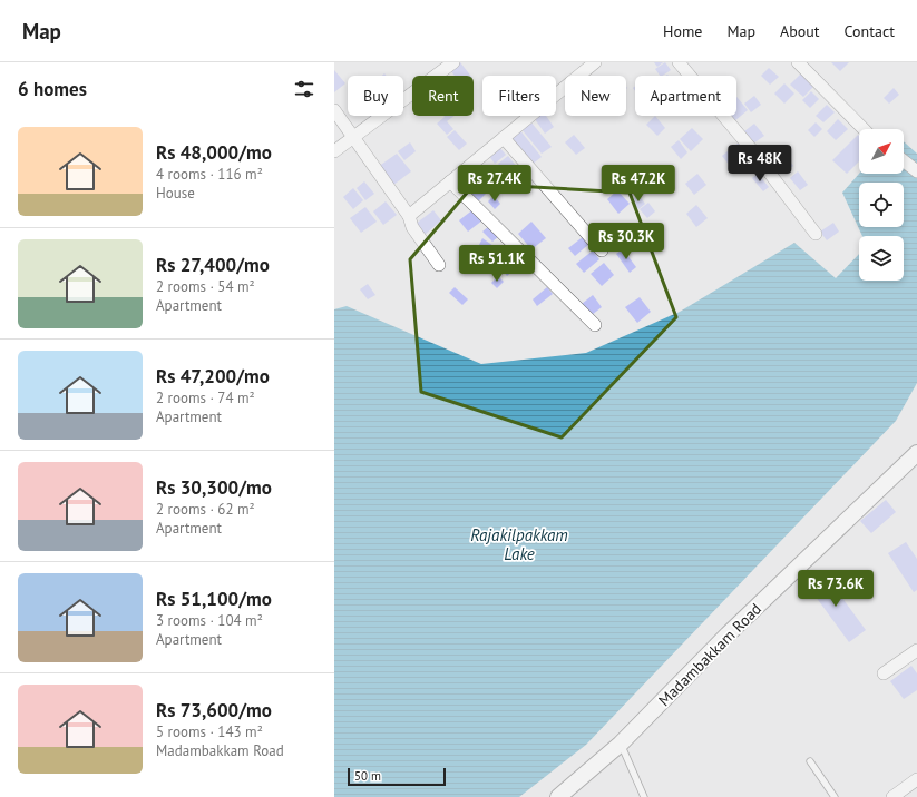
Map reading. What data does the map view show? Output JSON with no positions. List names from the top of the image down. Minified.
{"streets":{"street":["Madambakkam Road"]},"water":["Rajakilpakkam Lake"],"scale_bar":"50 m","north":"top right","page":{"header":"Map","nav":["Home","Map","About","Contact"],"heading":"6 homes","chip":["Buy","Rent","Filters","New","Apartment"],"list":[{"name":"Rs 48,000/mo","note":"4 rooms · 116 m² · House"},{"name":"Rs 27,400/mo","note":"2 rooms · 54 m² · Apartment"},{"name":"Rs 47,200/mo","note":"2 rooms · 74 m² · Apartment"},{"name":"Rs 30,300/mo","note":"2 rooms · 62 m² · Apartment"},{"name":"Rs 51,100/mo","note":"3 rooms · 104 m² · Apartment"},{"name":"Rs 73,600/mo","note":"5 rooms · 143 m² · Madambakkam Road"}],"price":["Rs 48K","Rs 27.4K","Rs 47.2K","Rs 30.3K","Rs 51.1K","Rs 73.6K"],"scale":"50 m"}}
